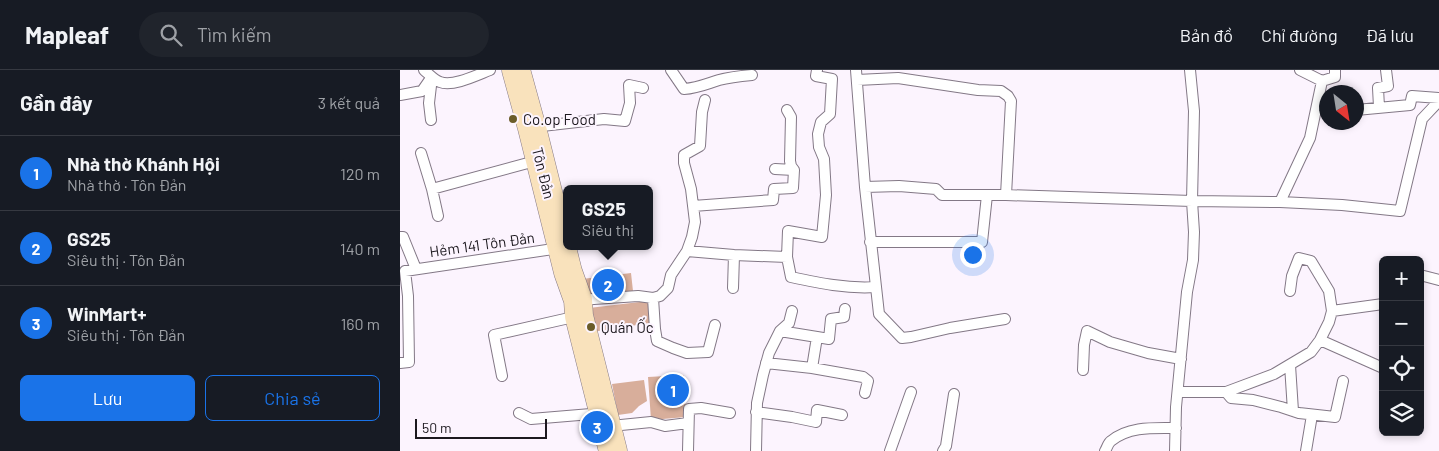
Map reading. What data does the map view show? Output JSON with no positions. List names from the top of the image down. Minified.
{"streets":{"street":["Tôn Đản"],"lane":["Hẻm 141 Tôn Đản"]},"crossings":[["Tôn Đản","Hẻm 141 Tôn Đản"]],"places":["Co.op Food","Quán Ốc"],"scale_bar":"50 m","north":"bottom right","page":{"header":"Mapleaf","search":"Tìm kiếm","nav":["Bản đồ","Chỉ đường","Đã lưu"],"heading":["Gần đây","3 kết quả"],"list":[{"mark":"1","name":"Nhà thờ Khánh Hội","note":"Nhà thờ · Tôn Đản","value":"120 m"},{"mark":"2","name":"GS25","note":"Siêu thị · Tôn Đản","value":"140 m"},{"mark":"3","name":"WinMart+","note":"Siêu thị · Tôn Đản","value":"160 m"}],"popup":["GS25","Siêu thị"],"map_buttons":["+","−"],"pins":["2","1","3"],"buttons":["Lưu","Chia sẻ"],"scale":"50 m"}}
